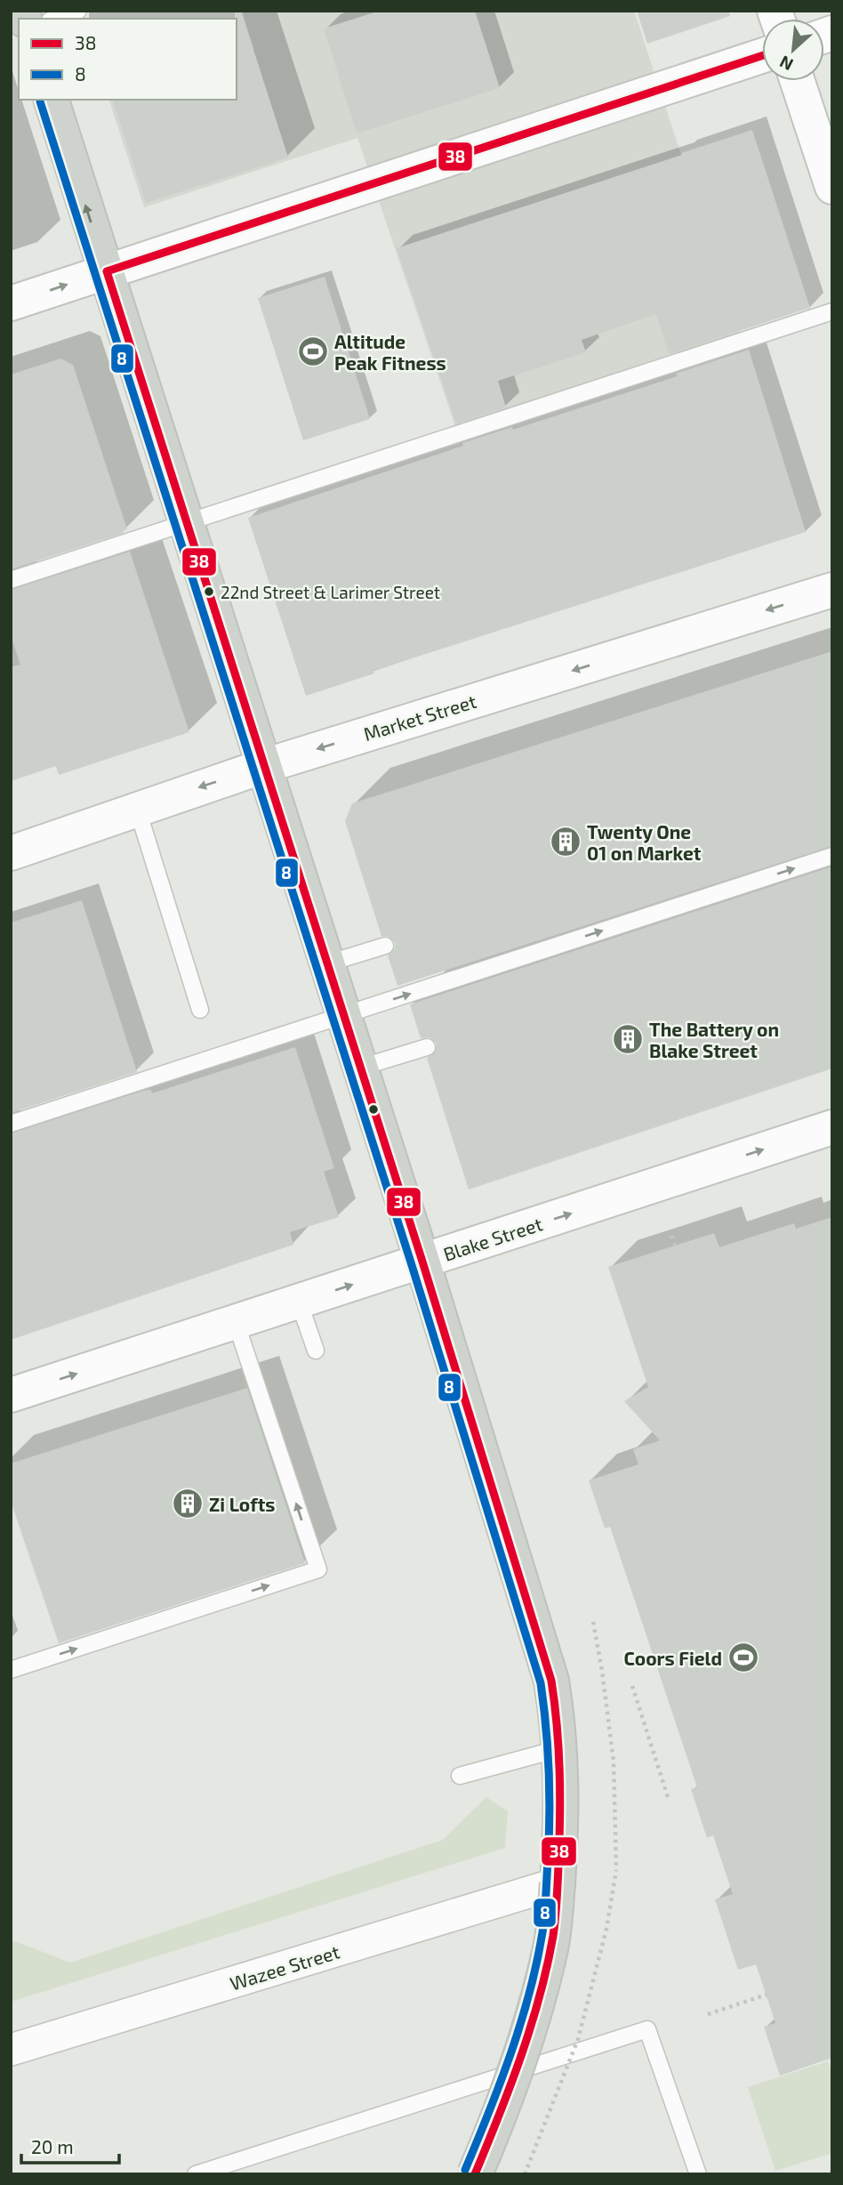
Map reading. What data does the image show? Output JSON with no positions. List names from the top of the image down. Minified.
{"streets":{"main road":["Market Street","Blake Street"],"street":["Wazee Street"]},"one_way":["Market Street","Blake Street"],"places":{"sports":["Altitude Peak Fitness","Coors Field"],"other":["22nd Street & Larimer Street"],"building":["Twenty One 01 on Market","The Battery on Blake Street","Zi Lofts"]},"lines":["transit line 38","transit line 8"],"legend":["38","8"],"scale_bar":"20 m","north":"bottom left"}
